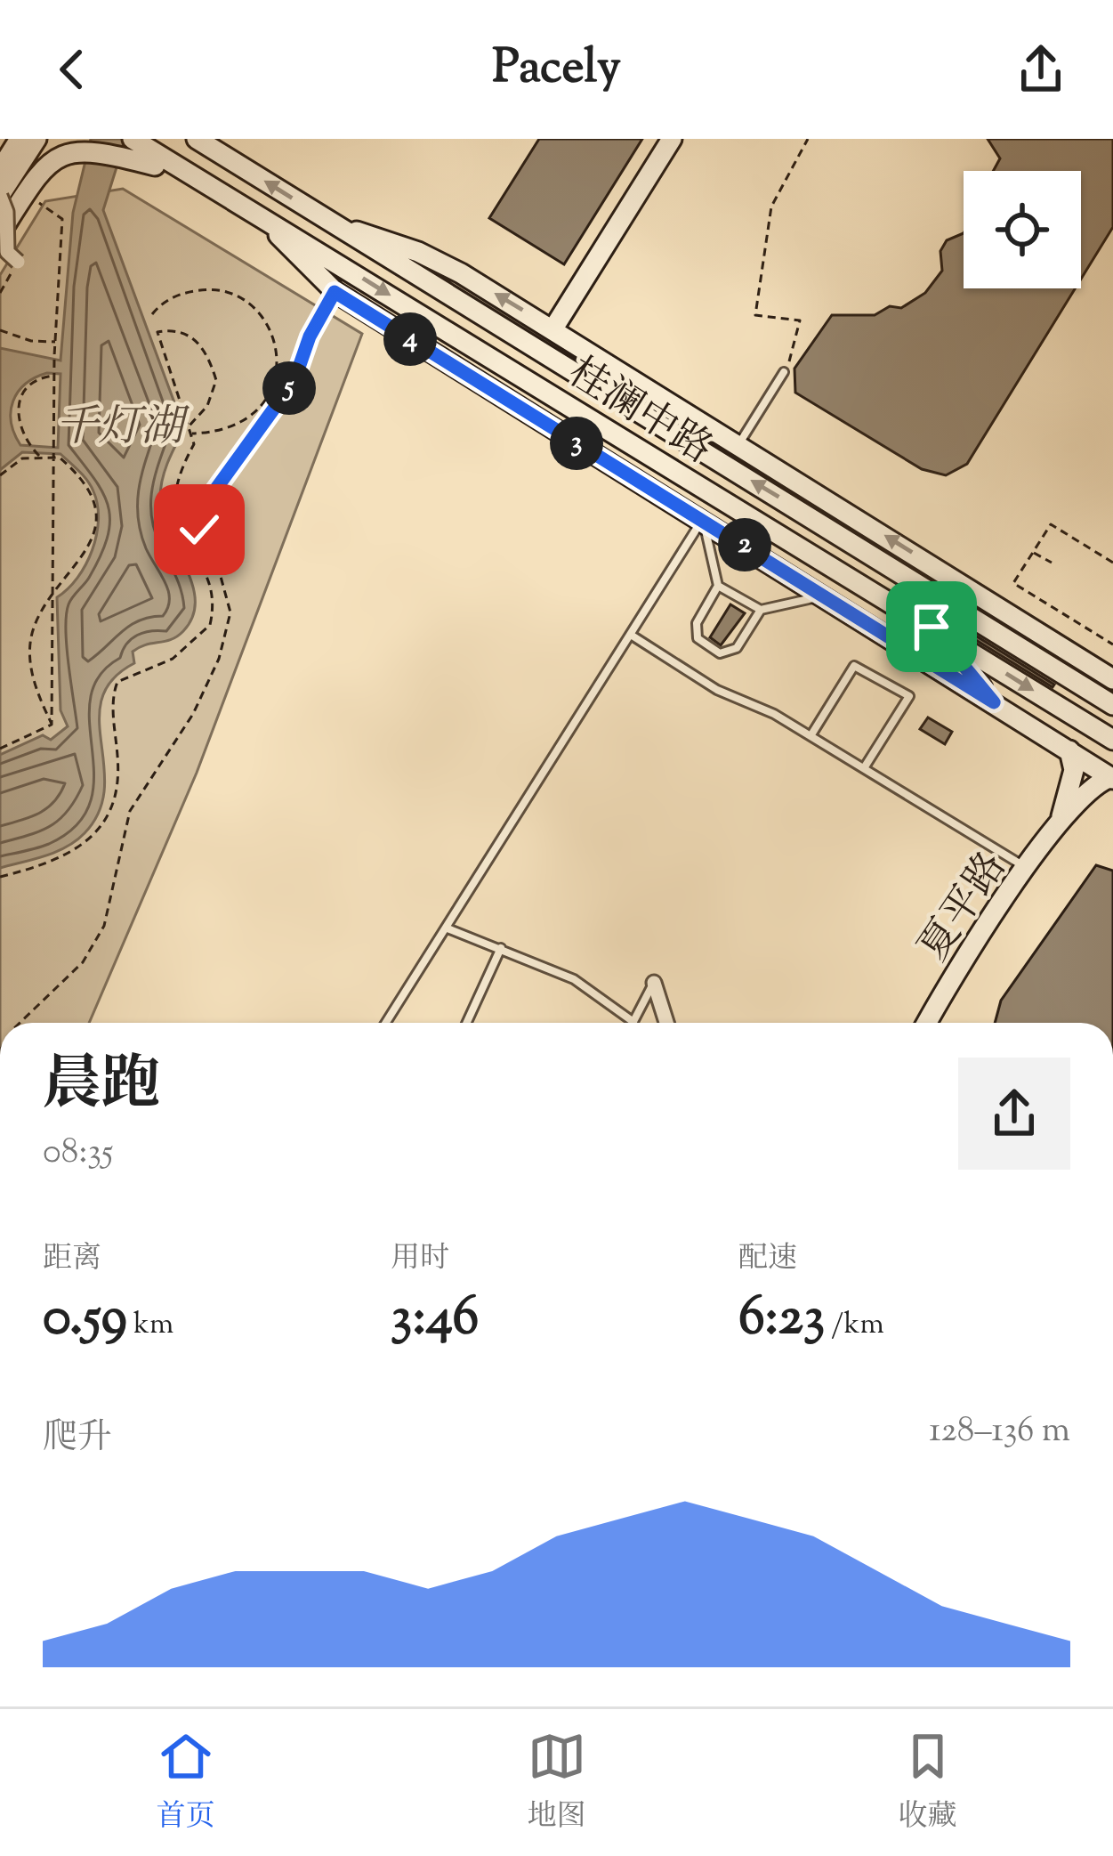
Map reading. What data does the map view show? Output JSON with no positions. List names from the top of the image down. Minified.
{"streets":{"main road":["桂澜中路","夏平路"]},"water":["千灯湖"],"page":{"header":"Pacely","pins":["4","5","3","2"],"heading":["晨跑","08:35"],"stats":[["距离","0.59 km"],["用时","3:46"],["配速","6:23 /km"]],"chart":["爬升","128–136 m"],"tabs":["首页","地图","收藏"]}}
